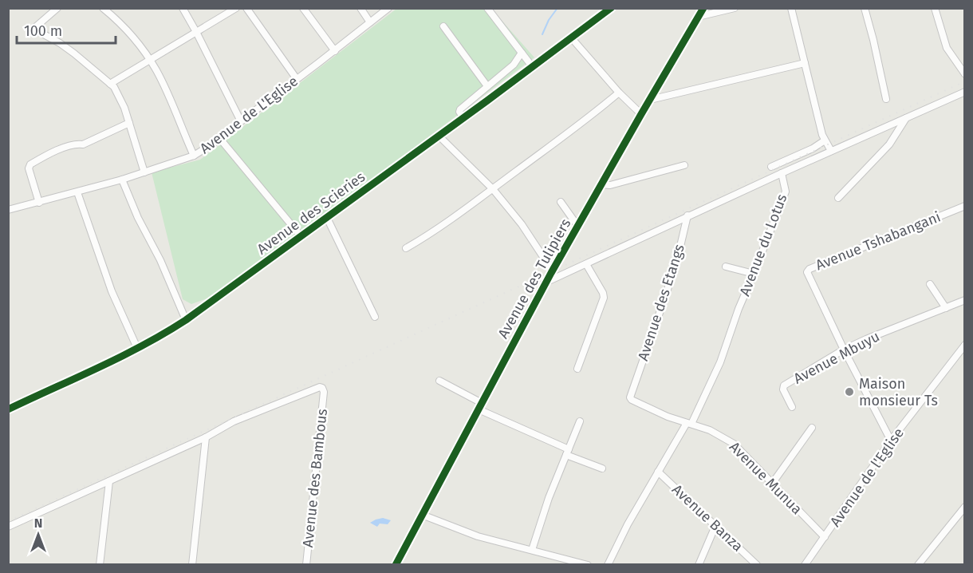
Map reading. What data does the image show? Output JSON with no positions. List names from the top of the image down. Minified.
{"streets":{"street":["Avenue de L'Eglise","Avenue des Scieries","Avenue Tshabangani","Avenue du Lotus","Avenue des Tulipiers","Avenue des Etangs","Avenue Mbuyu","Avenue de l'Eglise","Avenue des Bambous","Avenue Munua","Avenue Banza"]},"crossings":[["Avenue Tshabangani","Avenue Mbuyu"],["Avenue Tshabangani","Avenue de l'Eglise"],["Avenue du Lotus","Avenue des Etangs"],["Avenue du Lotus","Avenue Munua"],["Avenue du Lotus","Avenue Banza"],["Avenue des Tulipiers","Avenue des Etangs"],["Avenue des Etangs","Avenue Munua"],["Avenue de l'Eglise","Avenue Munua"]],"places":["Maison monsieur Ts"],"scale_bar":"100 m","north":"top"}
